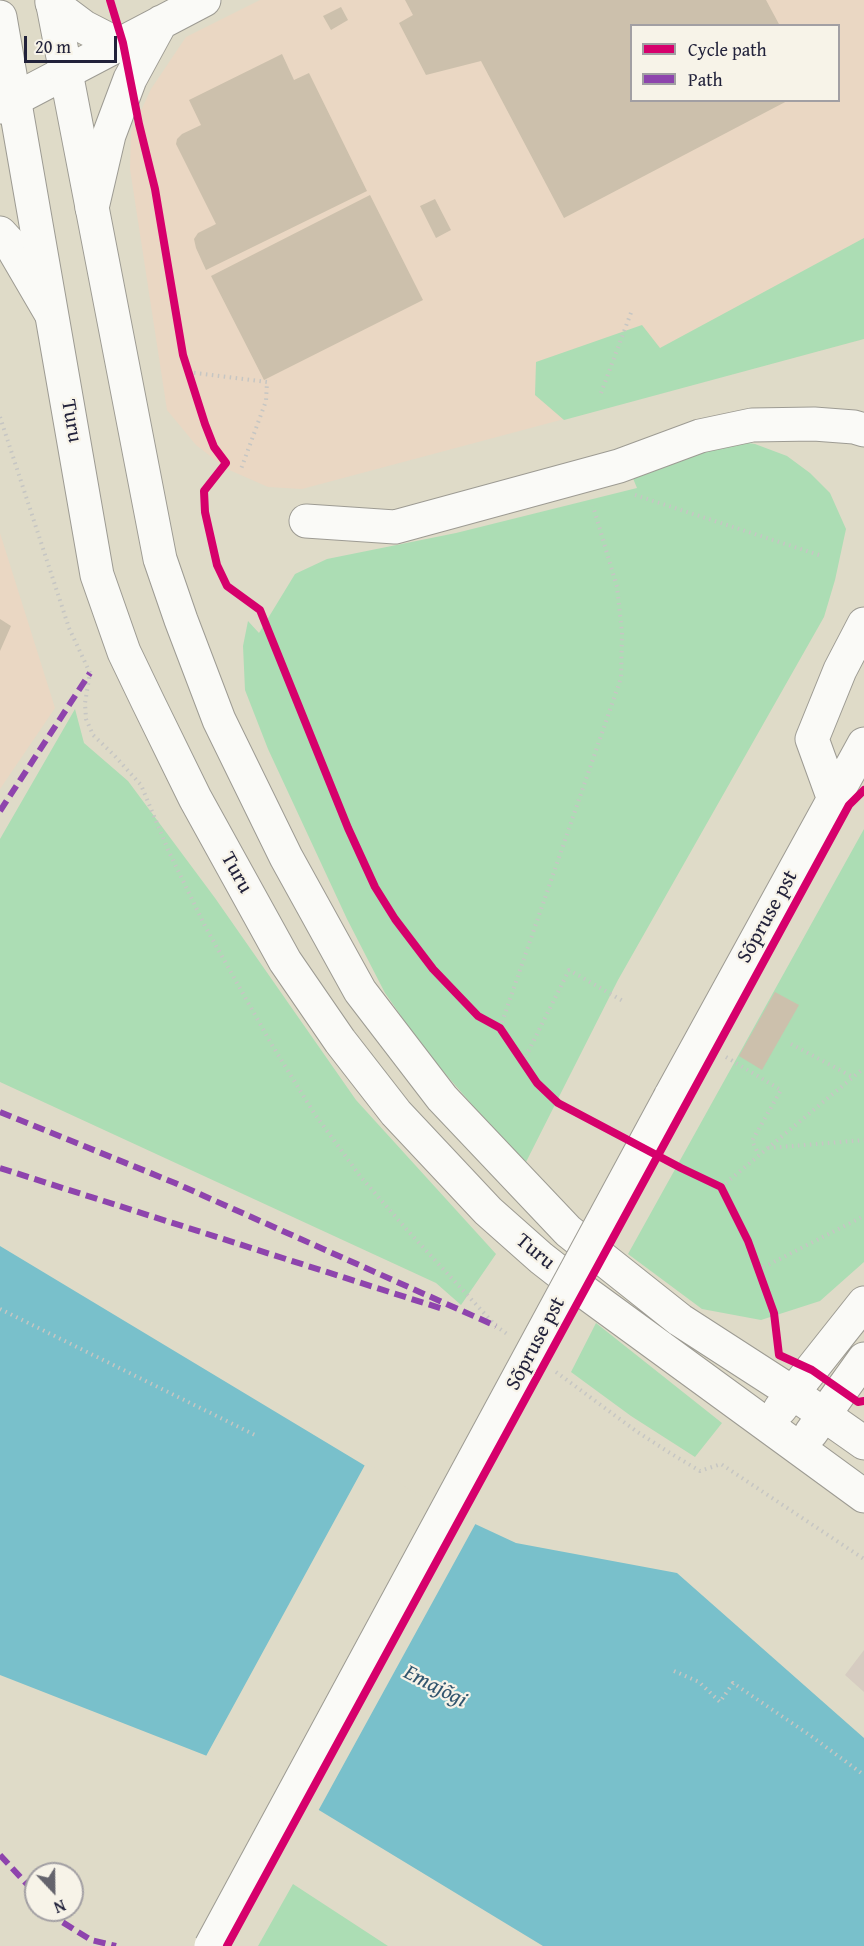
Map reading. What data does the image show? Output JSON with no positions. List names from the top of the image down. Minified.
{"streets":{"main road":["Turu","Sõpruse pst"]},"water":["Emajõgi"],"legend":["Cycle path","Path"],"scale_bar":"20 m","north":"bottom"}
